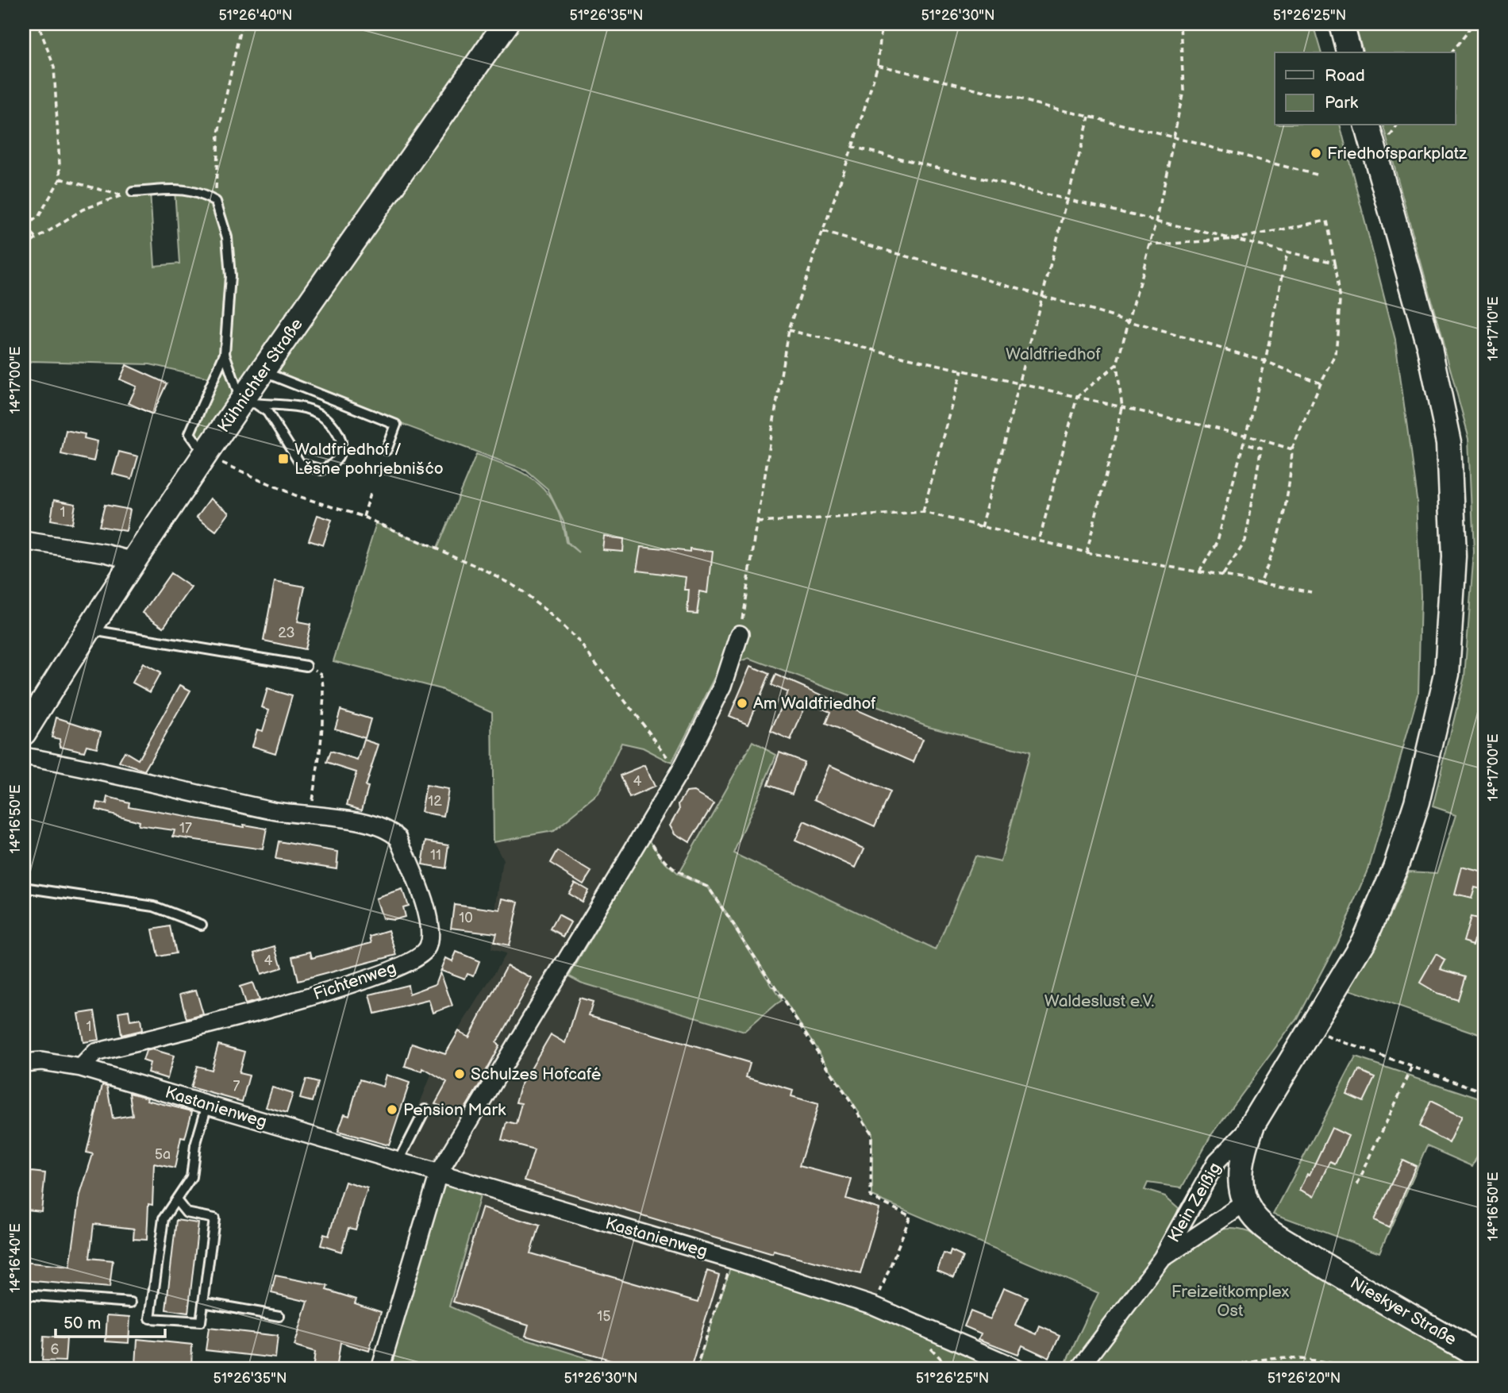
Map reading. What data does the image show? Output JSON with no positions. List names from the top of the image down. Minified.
{"streets":{"main road":["Kühnichter Straße","Nieskyer Straße"],"street":["Fichtenweg","Kastanienweg","Klein Zeißig"]},"crossings":[["Fichtenweg","Kastanienweg"],["Klein Zeißig","Nieskyer Straße"]],"parks":["Waldfriedhof","Waldeslust e.V.","Freizeitkomplex Ost"],"places":{"other":["Friedhofsparkplatz","Am Waldfriedhof","Schulzes Hofcafé","Pension Mark"],"transit":["Waldfriedhof / Lěsne pohrjebnišćo"]},"house_numbers":["1","23","4","12","17","11","10","4","1","7","5a","15","6"],"legend":["Road","Park"],"scale_bar":"50 m","coordinates":["51°26'40\"N","51°26'35\"N","51°26'30\"N","51°26'25\"N","14°17'10\"E","14°17'00\"E","14°16'50\"E","14°16'40\"E","51°26'20\"N"]}
